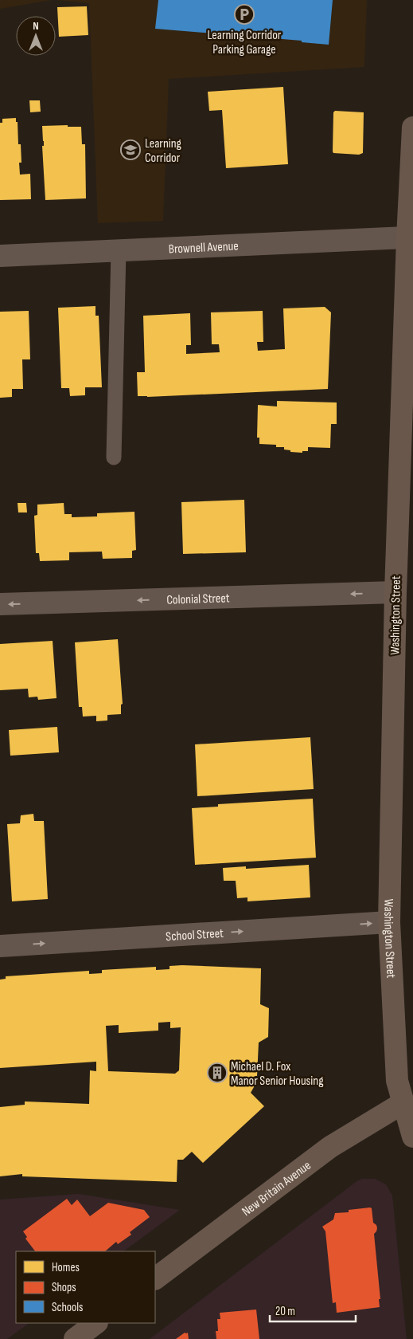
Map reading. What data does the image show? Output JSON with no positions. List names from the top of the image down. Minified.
{"streets":{"main road":["Washington Street","New Britain Avenue"],"street":["Brownell Avenue","Colonial Street","School Street"]},"crossings":[["Brownell Avenue","Washington Street"],["Colonial Street","Washington Street"],["Washington Street","School Street"],["Washington Street","New Britain Avenue"]],"one_way":["Colonial Street","School Street"],"places":{"parking":["Learning Corridor Parking Garage"],"school or university":["Learning Corridor"],"building":["Michael D. Fox Manor Senior Housing"]},"legend":["Homes","Shops","Schools"],"scale_bar":"20 m","north":"top"}
